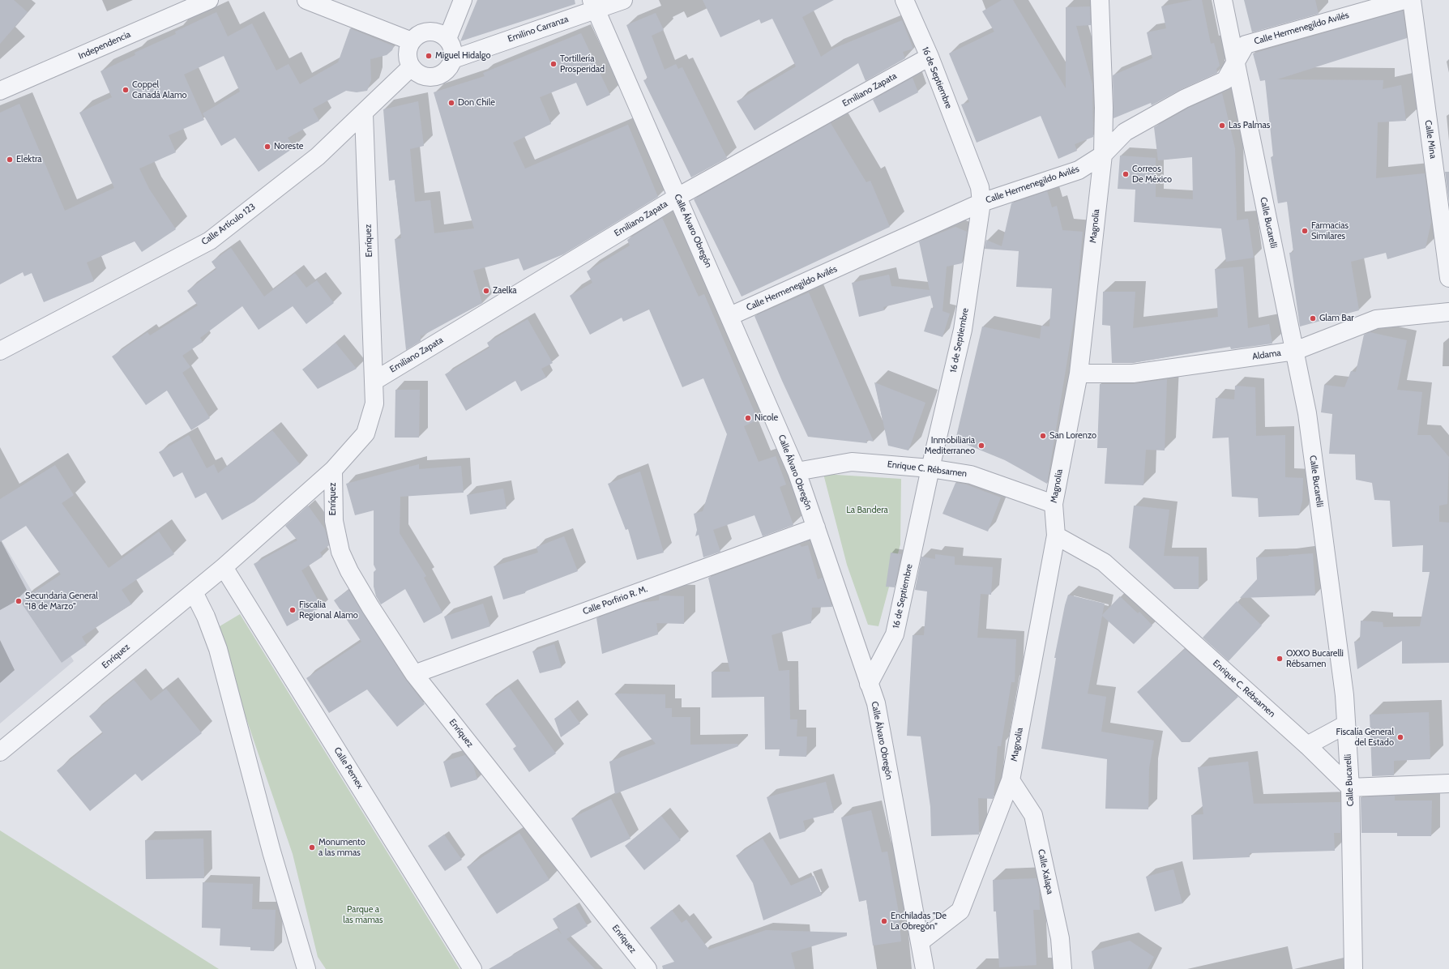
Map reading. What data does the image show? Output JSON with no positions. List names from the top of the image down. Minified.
{"streets":{"street":["Calle Hermenegildo Avilés","Emilino Carranza","Independencia","16 de Septiembre","Emiliano Zapata","Calle Mina","Calle Bucarelli","Calle Artículo 123","Magnolia","Calle Álvaro Obregón","Enríquez","Aldama","Enrique C. Rébsamen","Calle Porfirio R. M.","Calle Pemex","Calle Xalapa"]},"crossings":[["Calle Hermenegildo Avilés","16 de Septiembre"],["Calle Hermenegildo Avilés","Calle Bucarelli"],["Calle Hermenegildo Avilés","Magnolia"],["Calle Hermenegildo Avilés","Calle Álvaro Obregón"],["Emilino Carranza","Calle Artículo 123"],["Emilino Carranza","Calle Álvaro Obregón"],["16 de Septiembre","Emiliano Zapata"],["16 de Septiembre","Calle Álvaro Obregón"],["16 de Septiembre","Enrique C. Rébsamen"],["Emiliano Zapata","Calle Álvaro Obregón"],["Emiliano Zapata","Enríquez"],["Calle Bucarelli","Aldama"],["Calle Bucarelli","Enrique C. Rébsamen"],["Calle Artículo 123","Enríquez"],["Magnolia","Calle Álvaro Obregón"],["Magnolia","Aldama"],["Magnolia","Enrique C. Rébsamen"],["Magnolia","Calle Xalapa"],["Calle Álvaro Obregón","Enrique C. Rébsamen"],["Calle Álvaro Obregón","Calle Porfirio R. M."],["Enríquez","Calle Porfirio R. M."],["Enríquez","Calle Pemex"]],"parks":["La Bandera","Parque a las mamas"],"places":["Miguel Hidalgo","Tortillería Prosperidad","Coppel Canadá Alamo","Don Chile","Las Palmas","Noreste","Elektra","Correos De México","Farmacias Similares","Zaelka","Glam Bar","Nicole","San Lorenzo","Inmobiliaria Mediterraneo","Secundaria General \"18 de Marzo\"","Fiscalia Regional Alamo","OXXO Bucarelli Rébsamen","Fiscalía General del Estado","Monumento a las mmas","Enchiladas \"De La Obregón\""]}
